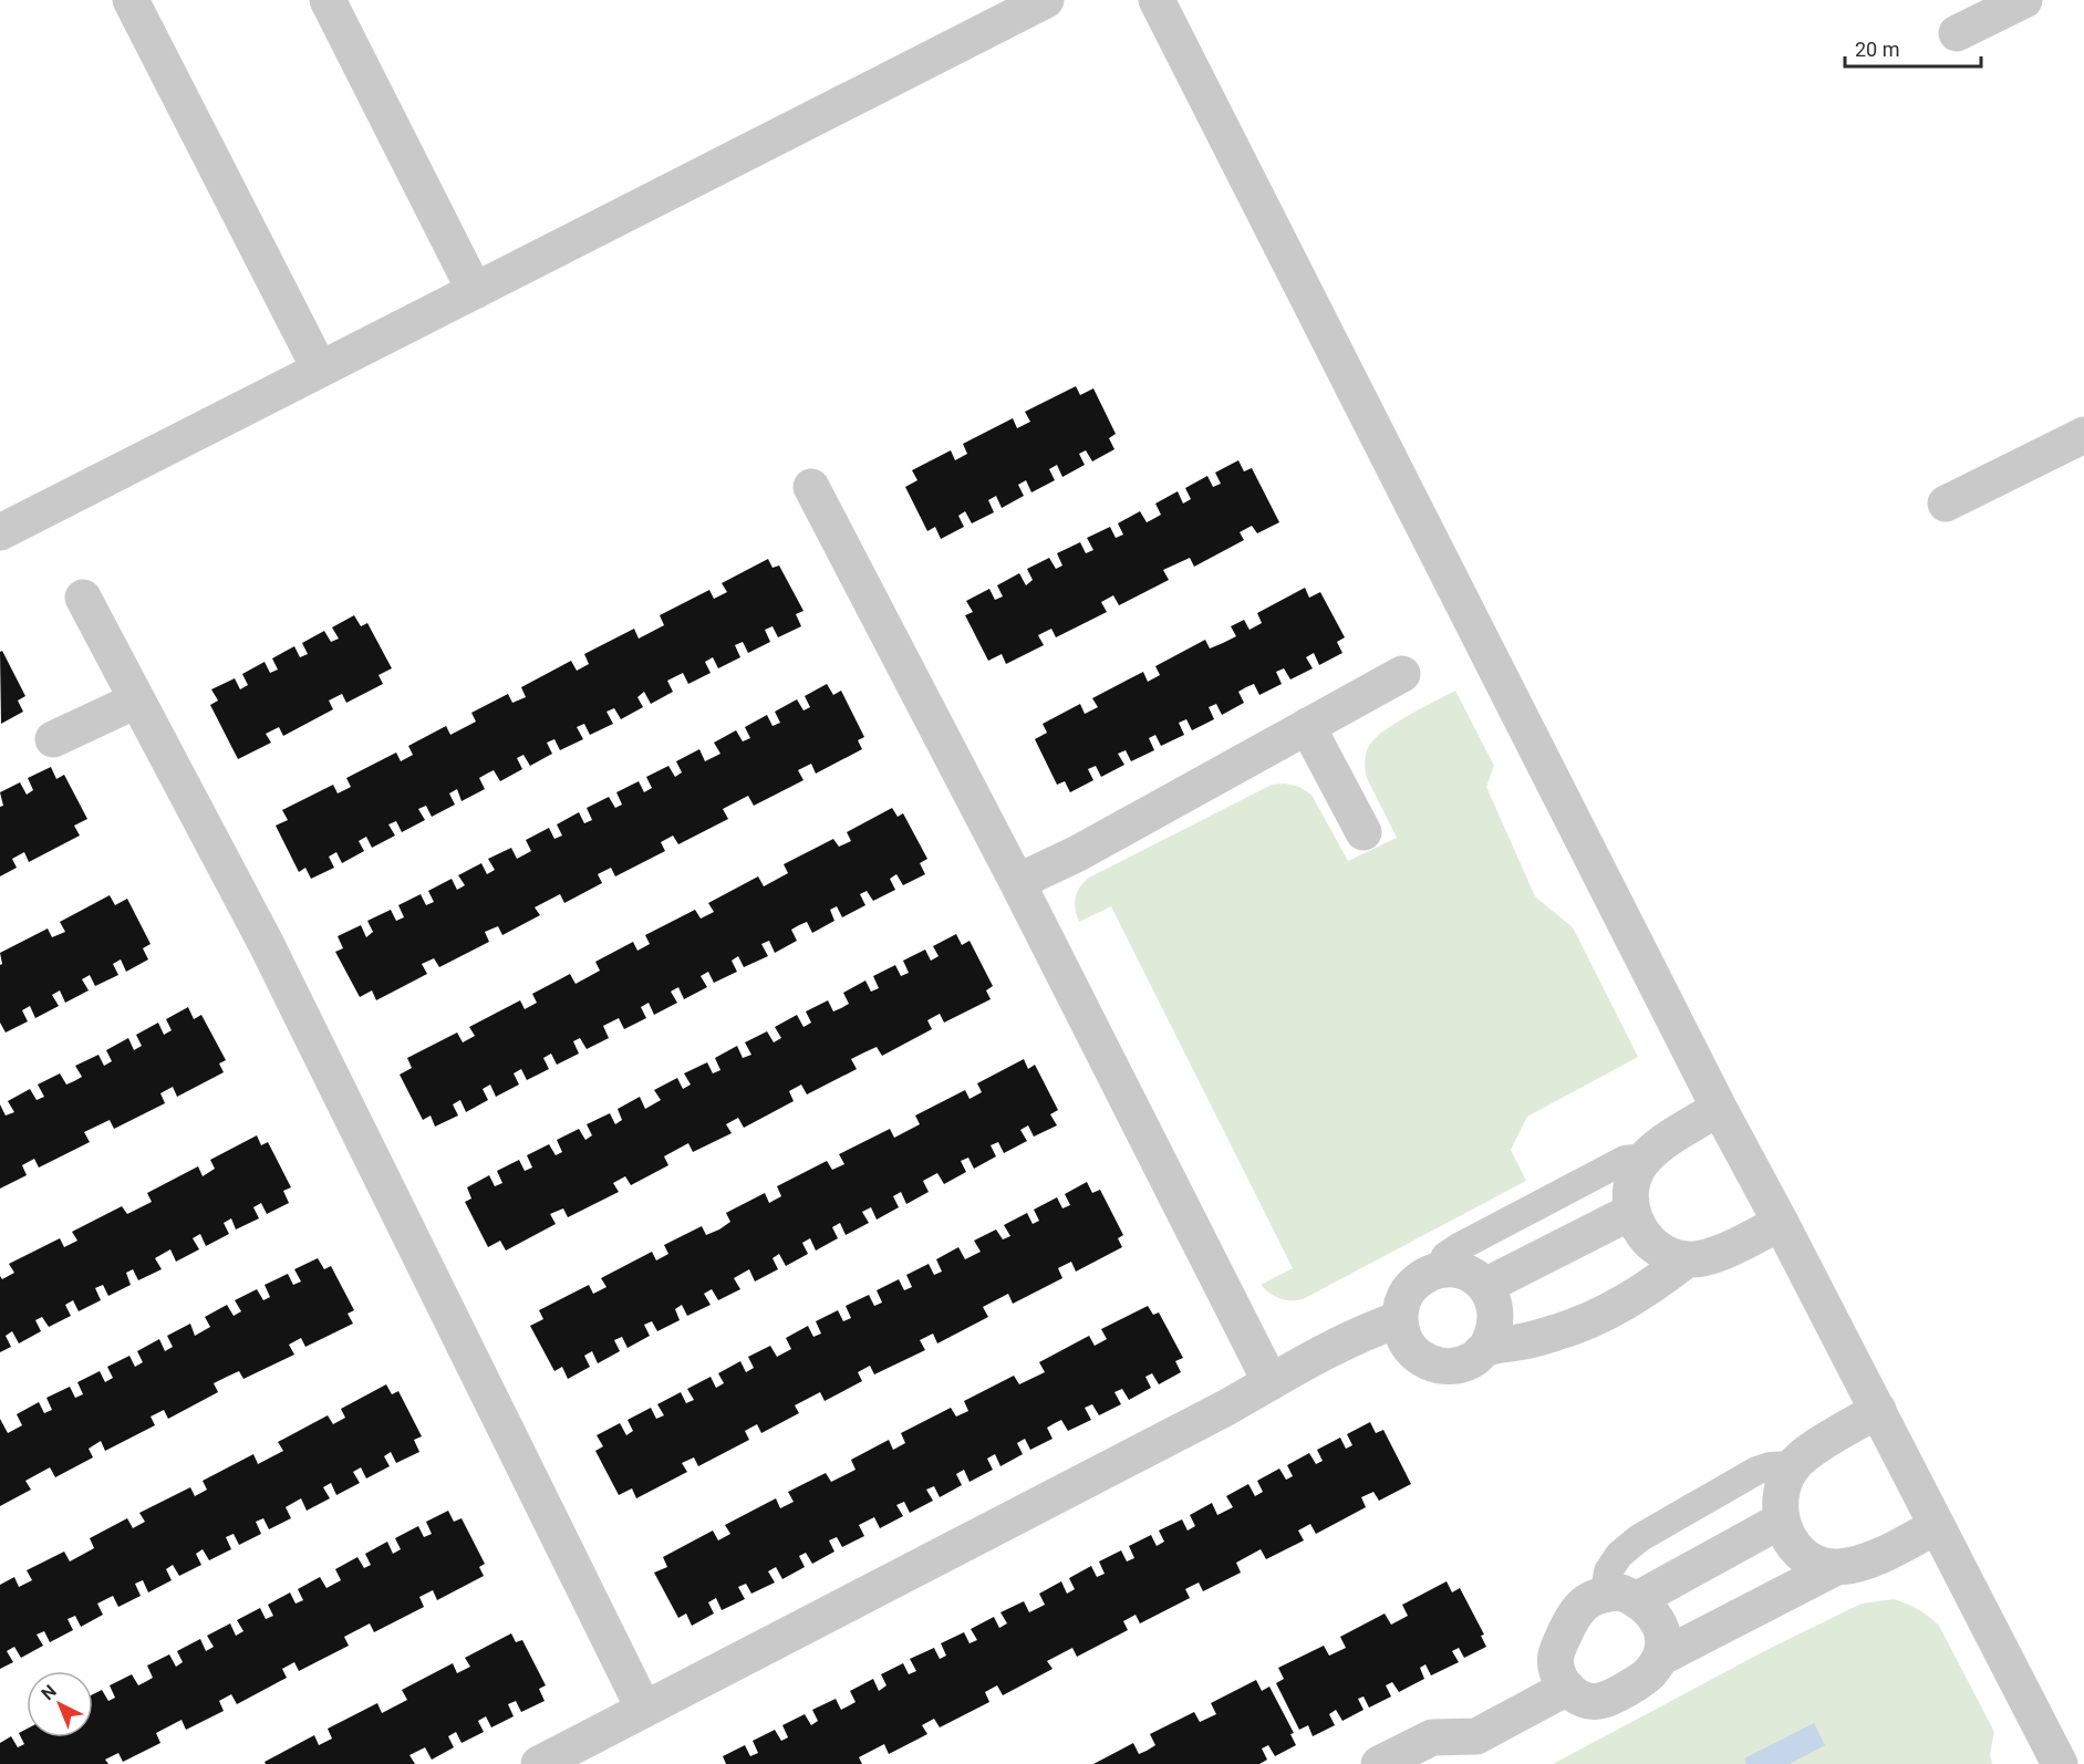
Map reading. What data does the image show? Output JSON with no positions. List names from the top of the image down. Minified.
{"scale_bar":"20 m","north":"top left"}
